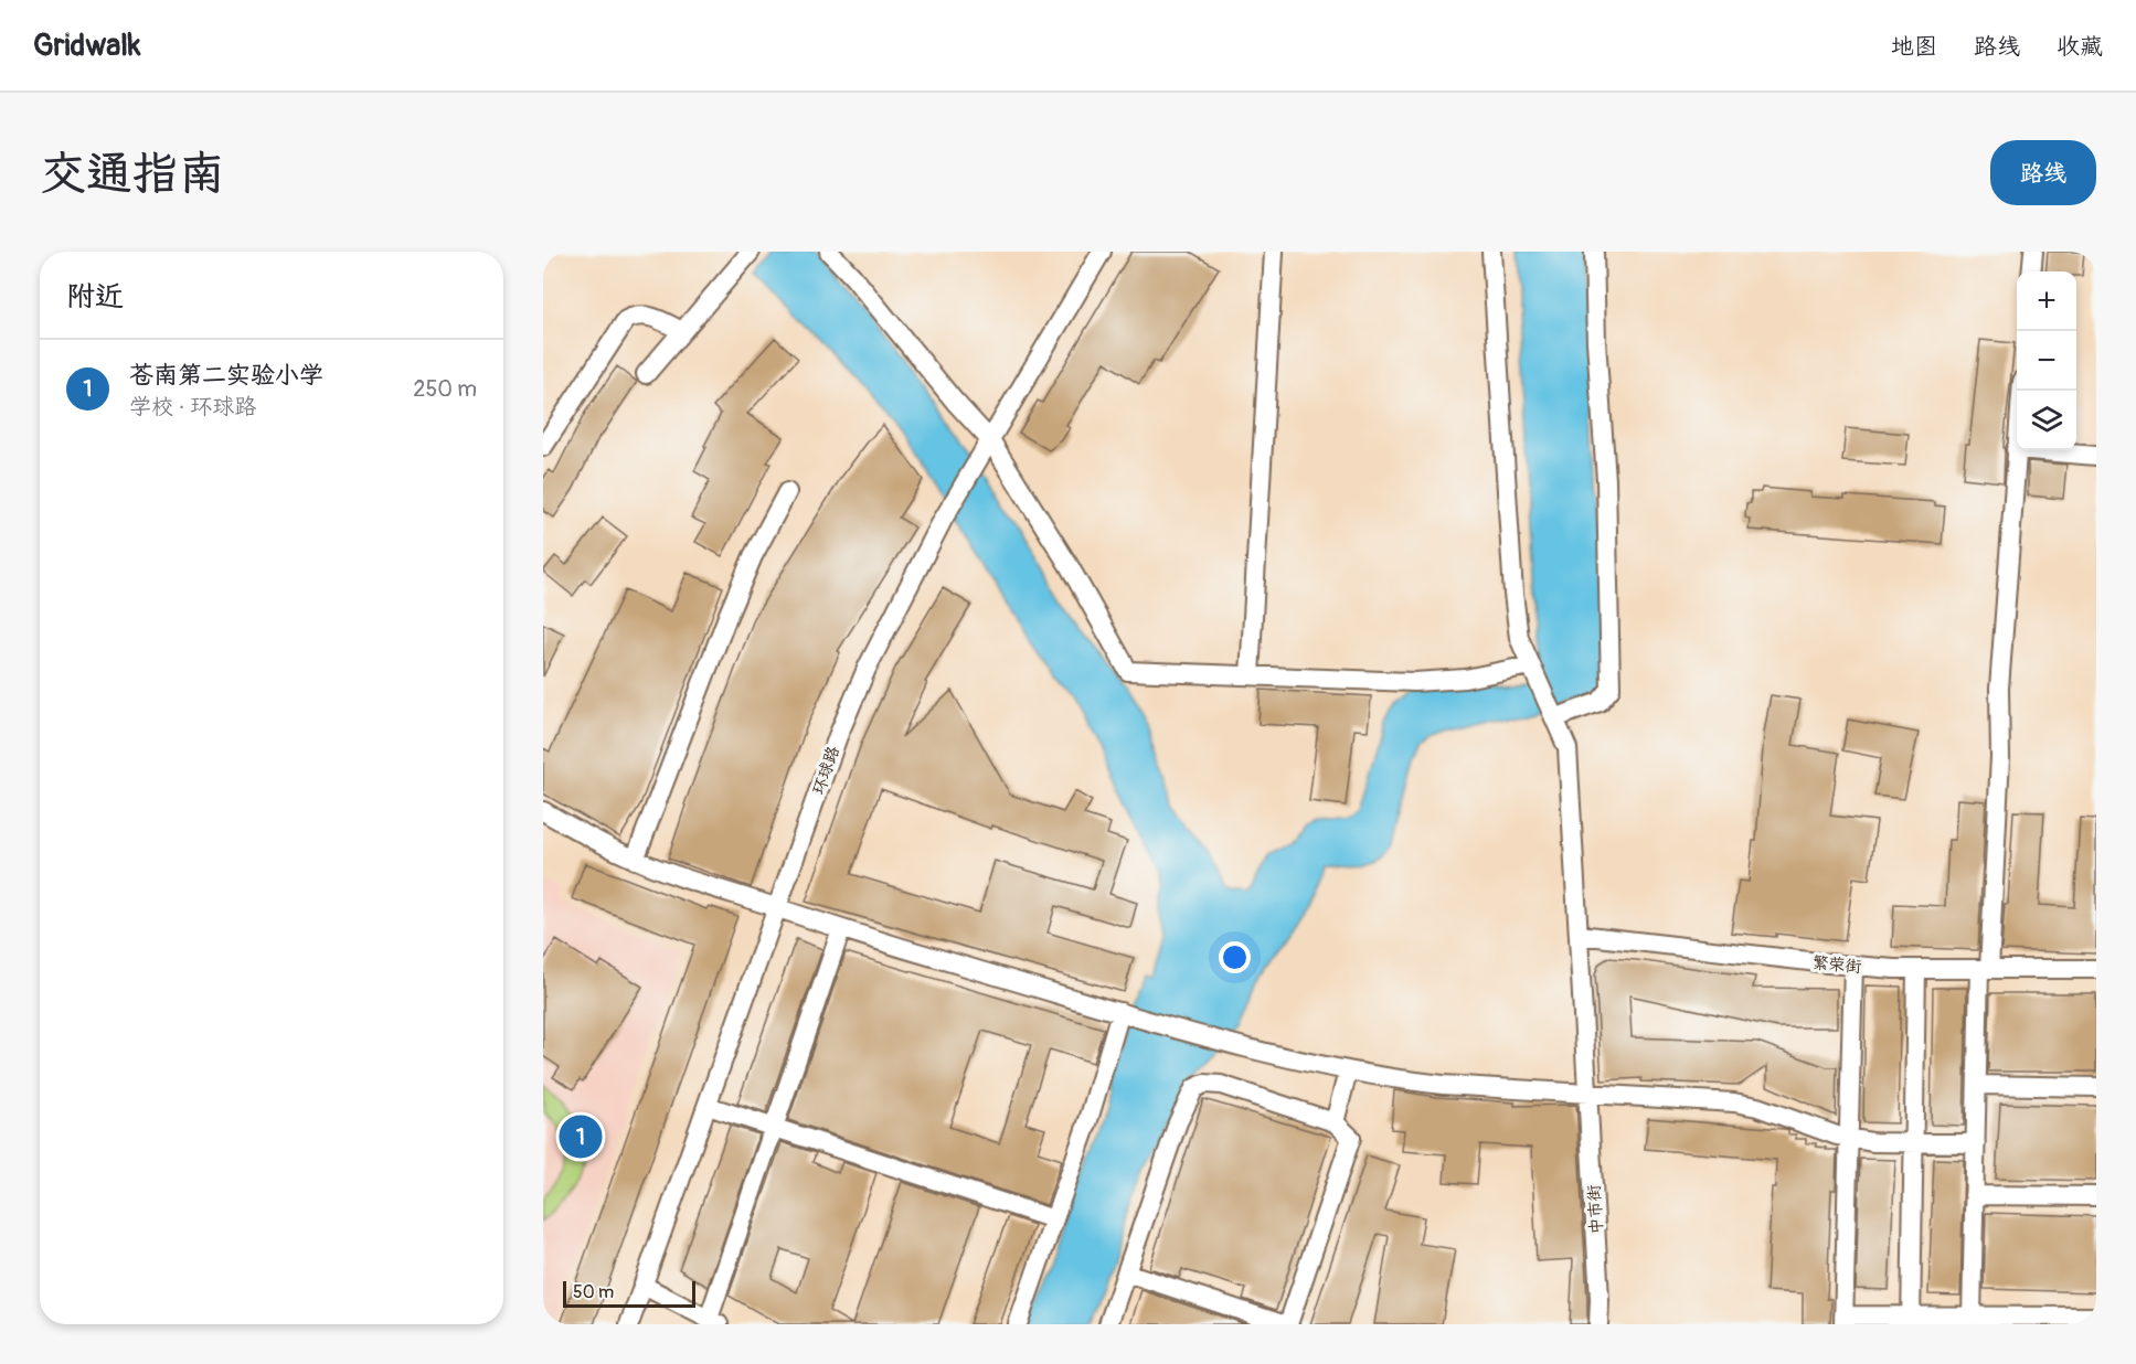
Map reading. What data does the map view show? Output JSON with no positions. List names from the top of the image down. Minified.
{"streets":{"street":["环球路","繁荣街","中市街"]},"crossings":[["繁荣街","中市街"]],"scale_bar":"50 m","page":{"header":"Gridwalk","nav":["地图","路线","收藏"],"buttons":"路线","title":"交通指南","heading":"附近","map_buttons":["+","−"],"list":[{"mark":"1","name":"苍南第二实验小学","note":"学校 · 环球路","value":"250 m"}],"pins":"1","scale":"50 m"}}
